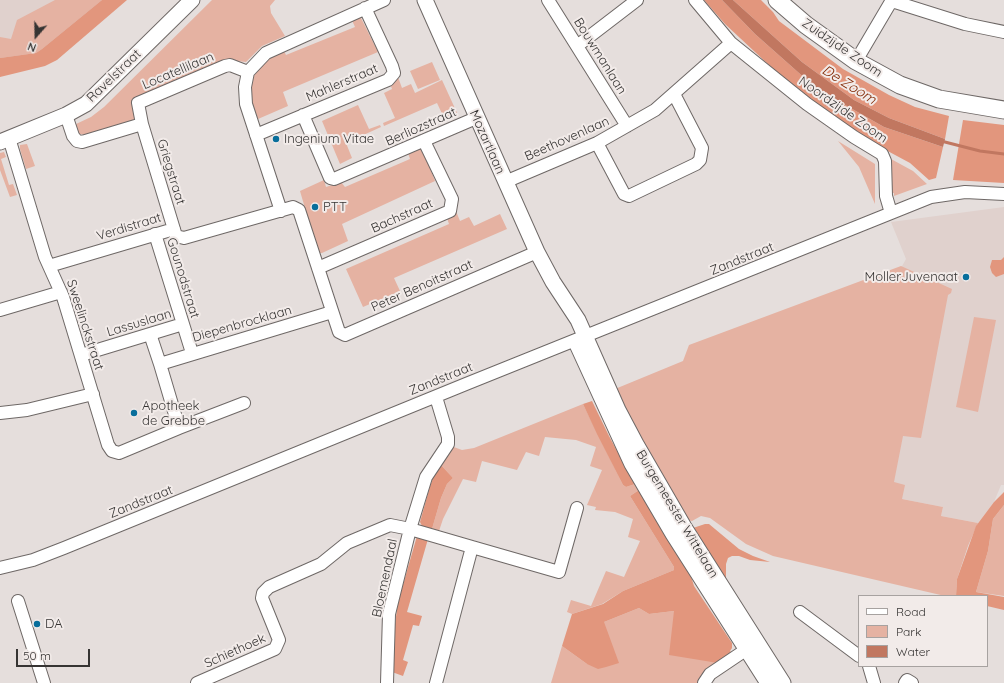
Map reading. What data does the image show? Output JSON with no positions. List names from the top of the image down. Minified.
{"streets":{"main road":["Zuidzijde Zoom"],"street":["Bouwmanlaan","Locatellilaan","Ravelstraat","Mahlerstraat","Noordzijde Zoom","Berliozstraat","Beethovenlaan","Mozartlaan","Griegstraat","Bachstraat","Verdistraat","Zandstraat","Gounodstraat","Peter Benoitstraat","Lassuslaan","Diepenbrocklaan","Sweelinckstraat","Burgemeester Wittelaan","Bloemendaal","Schiethoek"]},"crossings":[["Bouwmanlaan","Beethovenlaan"],["Locatellilaan","Griegstraat"],["Ravelstraat","Sweelinckstraat"],["Mahlerstraat","Berliozstraat"],["Noordzijde Zoom","Beethovenlaan"],["Noordzijde Zoom","Zandstraat"],["Berliozstraat","Mozartlaan"],["Berliozstraat","Bachstraat"],["Beethovenlaan","Mozartlaan"],["Mozartlaan","Zandstraat"],["Mozartlaan","Peter Benoitstraat"],["Mozartlaan","Burgemeester Wittelaan"],["Griegstraat","Verdistraat"],["Verdistraat","Gounodstraat"],["Verdistraat","Sweelinckstraat"],["Zandstraat","Burgemeester Wittelaan"],["Zandstraat","Bloemendaal"],["Gounodstraat","Lassuslaan"],["Gounodstraat","Diepenbrocklaan"],["Peter Benoitstraat","Diepenbrocklaan"],["Lassuslaan","Sweelinckstraat"],["Bloemendaal","Schiethoek"]],"water":["De Zoom"],"places":["Ingenium Vitae","PTT","MollerJuvenaat","Apotheek de Grebbe","DA"],"legend":["Road","Park","Water"],"scale_bar":"50 m","north":"bottom"}
